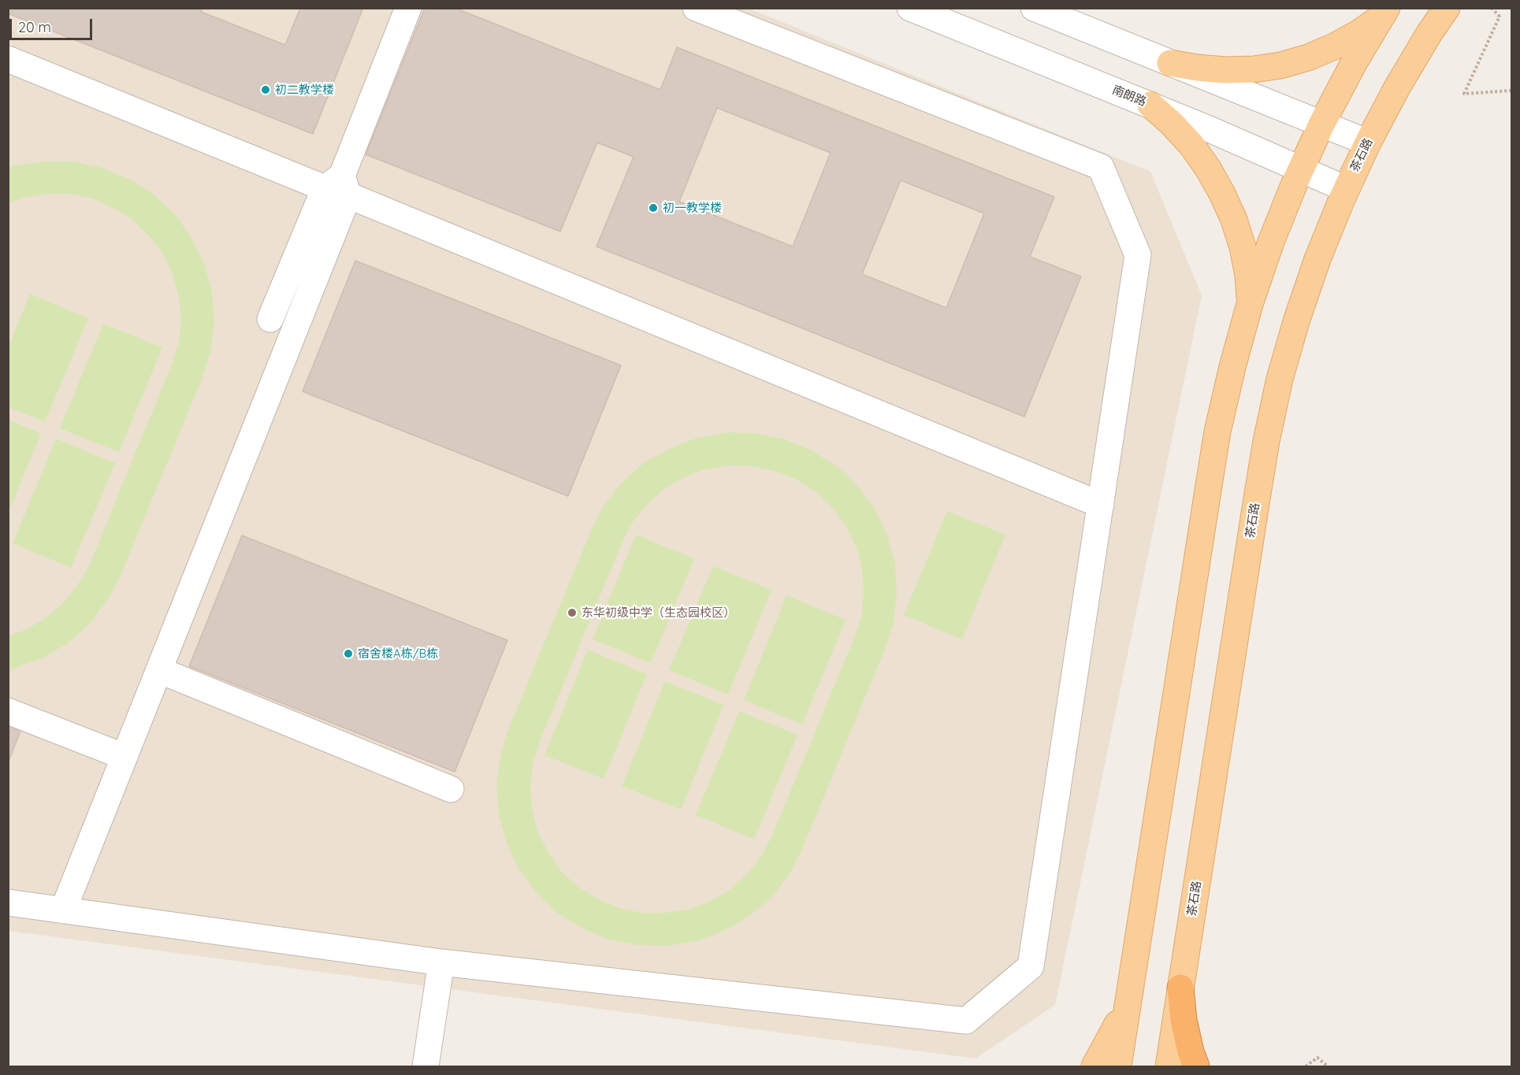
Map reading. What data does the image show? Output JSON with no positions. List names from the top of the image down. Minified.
{"streets":{"main road":["茶石路"],"street":["南朗路"]},"crossings":[["南朗路","茶石路"]],"places":["初二教学楼","初一教学楼","东华初级中学（生态园校区）","宿舍楼A栋/B栋"],"scale_bar":"20 m"}
